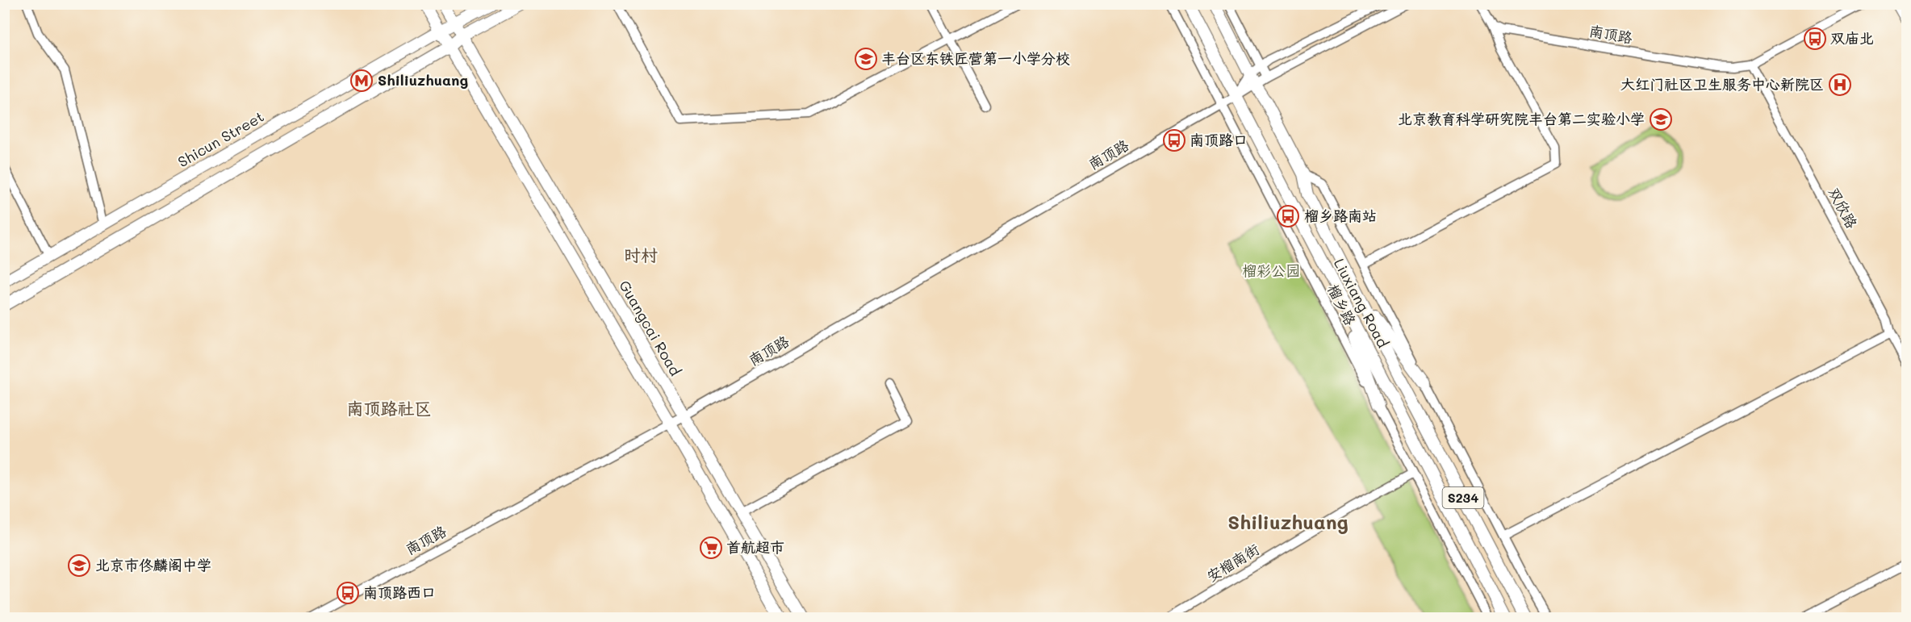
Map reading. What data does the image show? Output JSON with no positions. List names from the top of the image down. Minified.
{"streets":{"highway":["Liuxiang Road","S234"],"main road":["Shicun Street","Guangcai Road"],"street":["南顶路","双欣路","榴乡路","安榴南街"]},"crossings":[["南顶路","双欣路"],["南顶路","Liuxiang Road"],["南顶路","榴乡路"],["南顶路","Guangcai Road"],["Shicun Street","Guangcai Road"],["榴乡路","安榴南街"]],"districts":["时村","南顶路社区","Shiliuzhuang"],"parks":["榴彩公园"],"places":{"bus stop":["双庙北","南顶路口","榴乡路南站","南顶路西口"],"school or university":["丰台区东铁匠营第一小学分校","北京教育科学研究院丰台第二实验小学","北京市佟麟阁中学"],"metro station":["Shiliuzhuang"],"hospital":["大红门社区卫生服务中心新院区"],"supermarket":["首航超市"]}}
